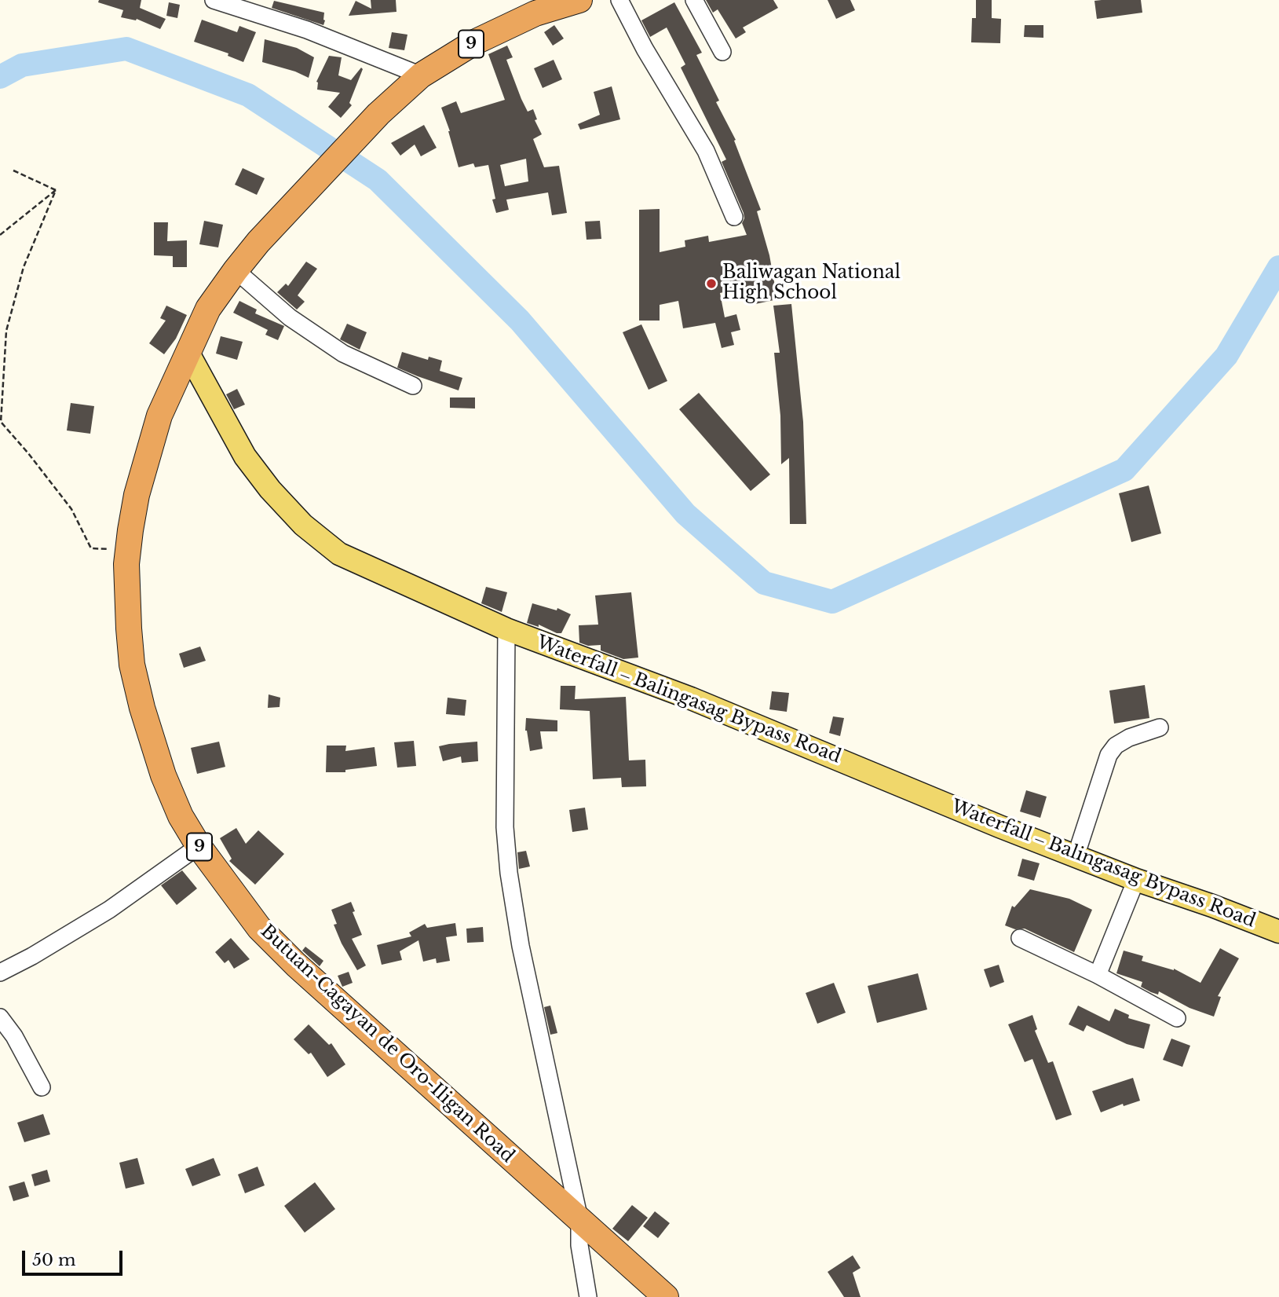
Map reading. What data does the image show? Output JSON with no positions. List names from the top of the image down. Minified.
{"streets":{"highway":["9","Butuan-Cagayan de Oro-Iligan Road"],"main road":["Waterfall ‒ Balingasag Bypass Road"]},"crossings":[["Waterfall ‒ Balingasag Bypass Road","Butuan-Cagayan de Oro-Iligan Road"]],"places":["Baliwagan National High School"],"scale_bar":"50 m"}
